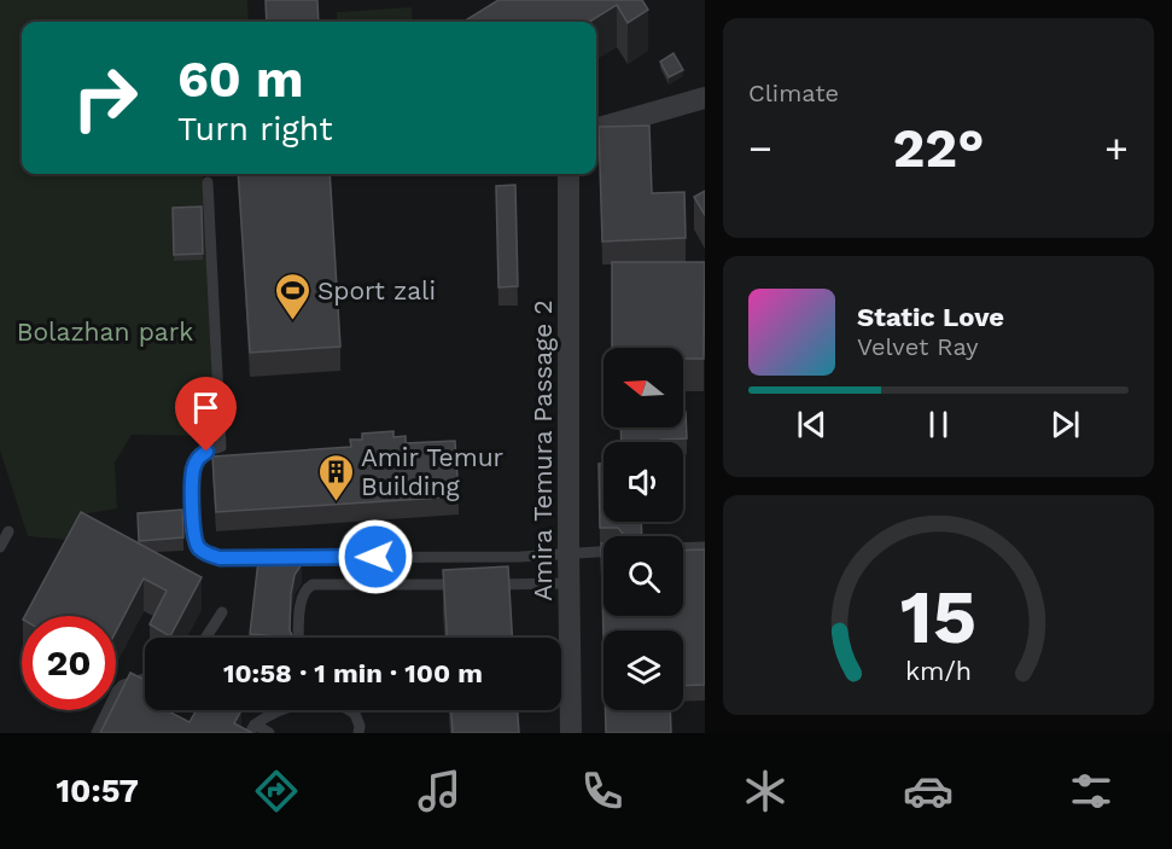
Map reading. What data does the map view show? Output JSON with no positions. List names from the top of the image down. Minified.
{"streets":{"street":["Amira Temura Passage 2"]},"parks":["Bolazhan park"],"places":{"sports":["Sport zali"],"building":["Amir Temur Building"]},"north":"left","page":{"tile":"Climate","turn":["60 m","Turn right"],"heat":["−","22°","+"],"song":["Static Love","Velvet Ray"],"limit":"20","trip":"10:58 · 1 min · 100 m","tabs":"10:57","gauge":["15","km/h"]}}
